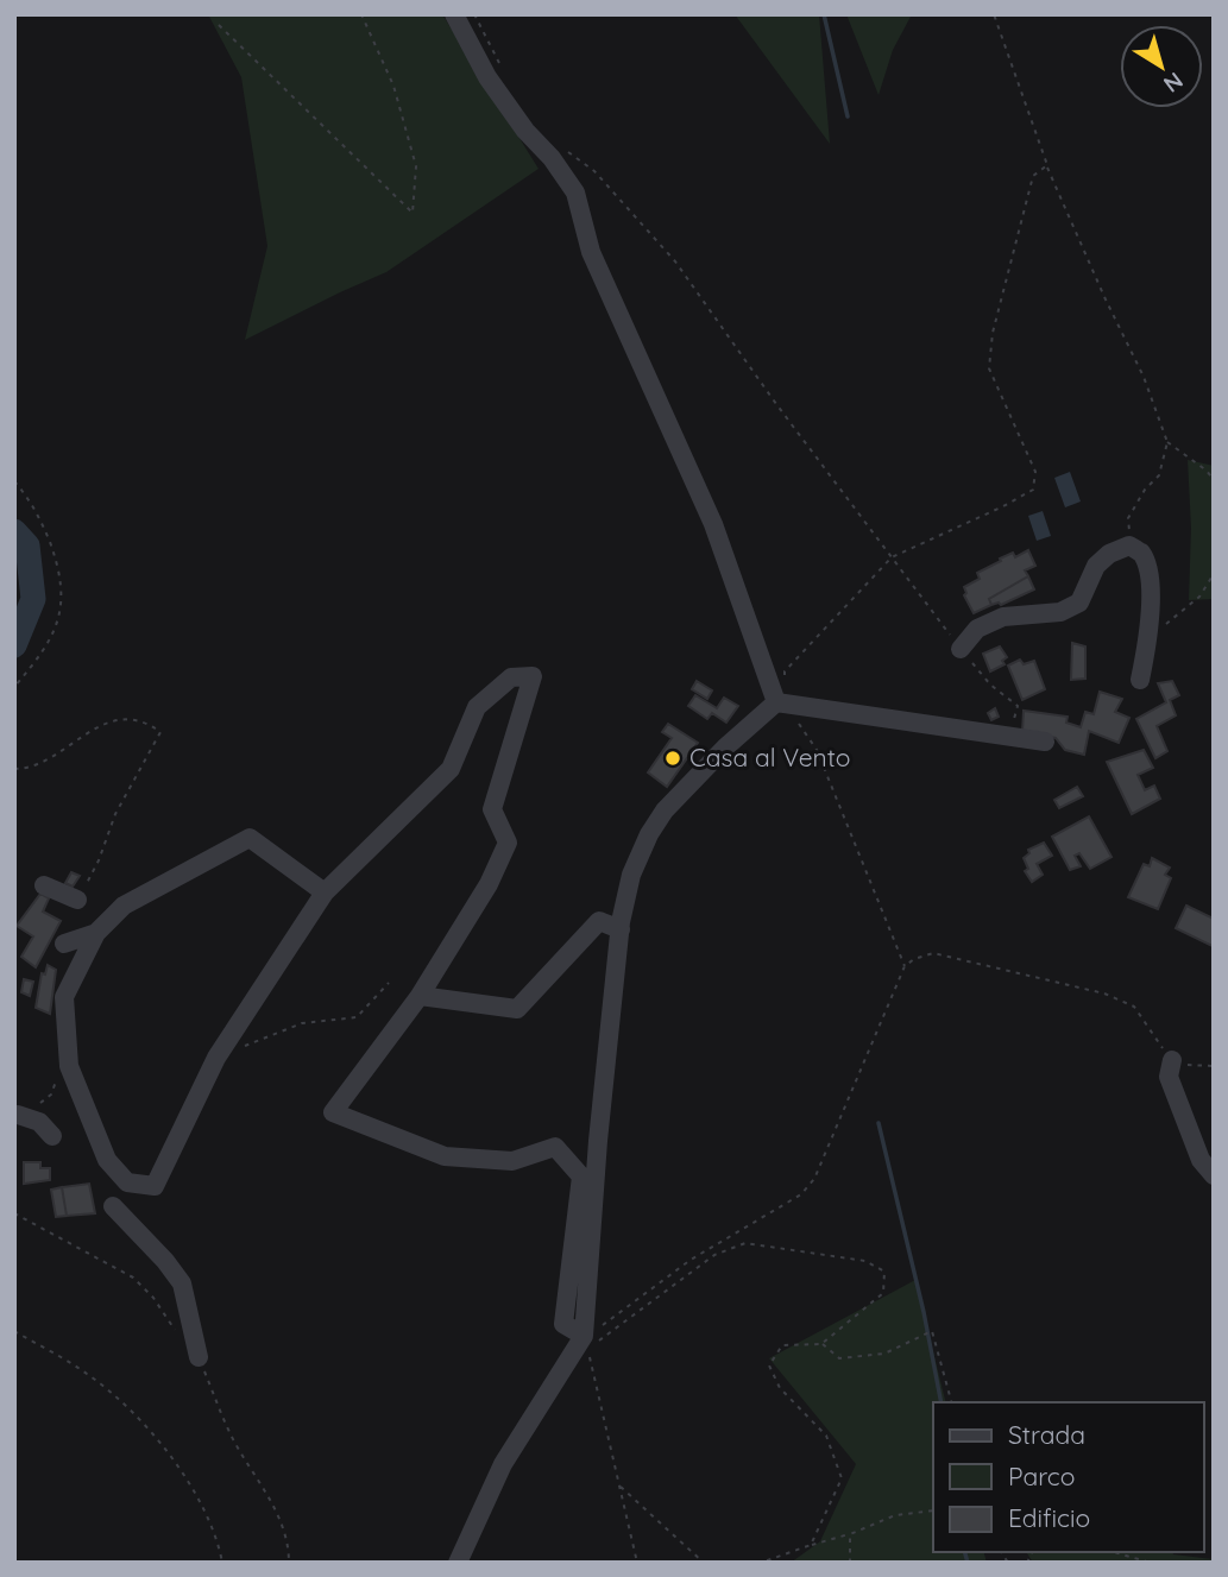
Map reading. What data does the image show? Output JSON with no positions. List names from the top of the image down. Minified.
{"places":["Casa al Vento"],"legend":["Strada","Parco","Edificio"],"north":"bottom right"}
